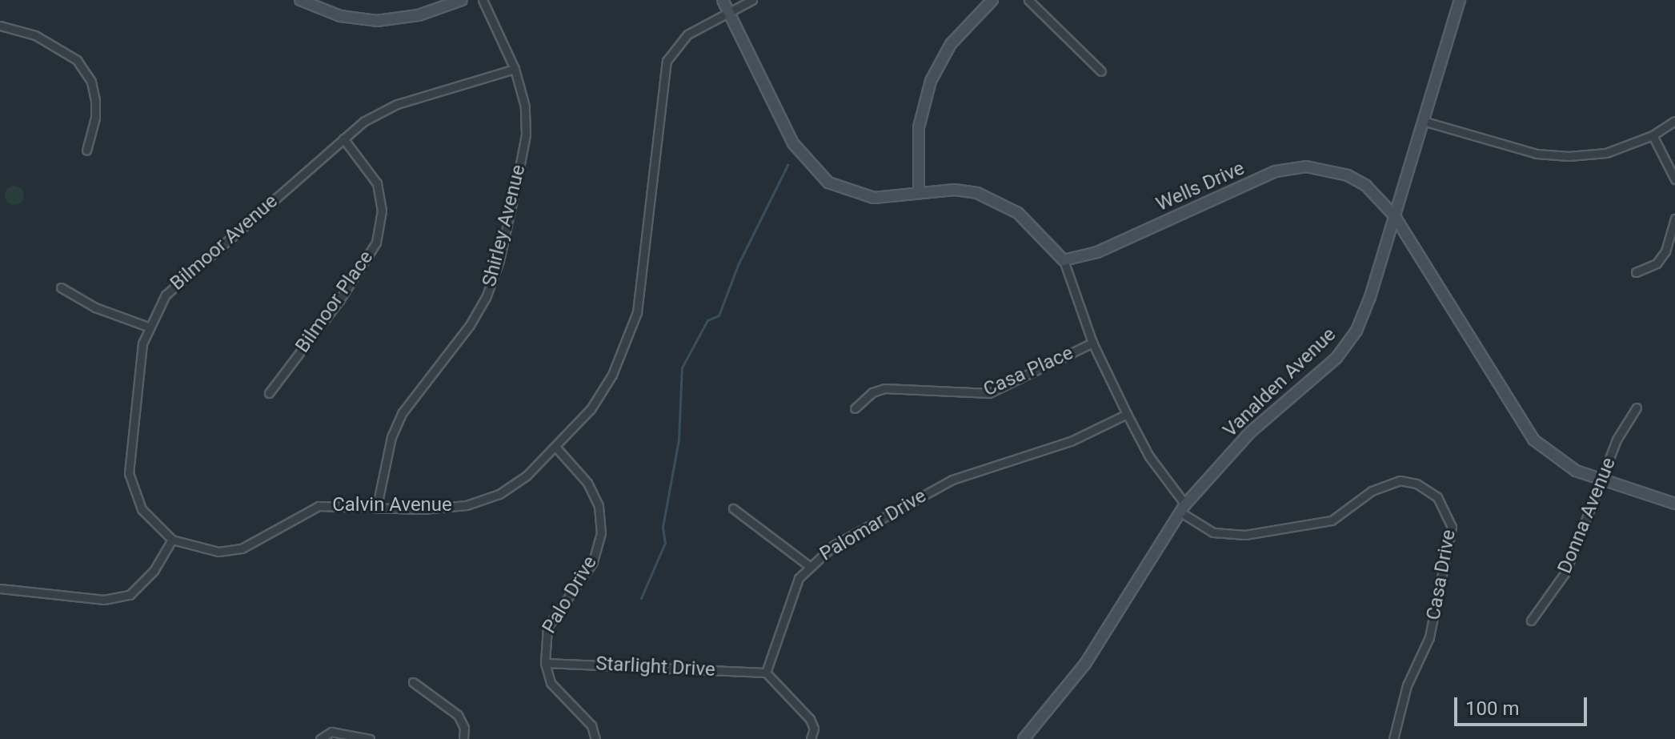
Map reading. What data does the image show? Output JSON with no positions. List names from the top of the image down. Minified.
{"streets":{"main road":["Wells Drive","Vanalden Avenue"],"street":["Shirley Avenue","Bilmoor Avenue","Bilmoor Place","Casa Place","Calvin Avenue","Donna Avenue","Palomar Drive","Casa Drive","Palo Drive","Starlight Drive"]},"crossings":[["Wells Drive","Vanalden Avenue"],["Wells Drive","Donna Avenue"],["Wells Drive","Casa Drive"],["Shirley Avenue","Bilmoor Avenue"],["Shirley Avenue","Calvin Avenue"],["Bilmoor Avenue","Bilmoor Place"],["Bilmoor Avenue","Calvin Avenue"],["Casa Place","Casa Drive"],["Vanalden Avenue","Casa Drive"],["Calvin Avenue","Palo Drive"],["Palomar Drive","Casa Drive"],["Palomar Drive","Starlight Drive"],["Palo Drive","Starlight Drive"]],"scale_bar":"100 m"}
